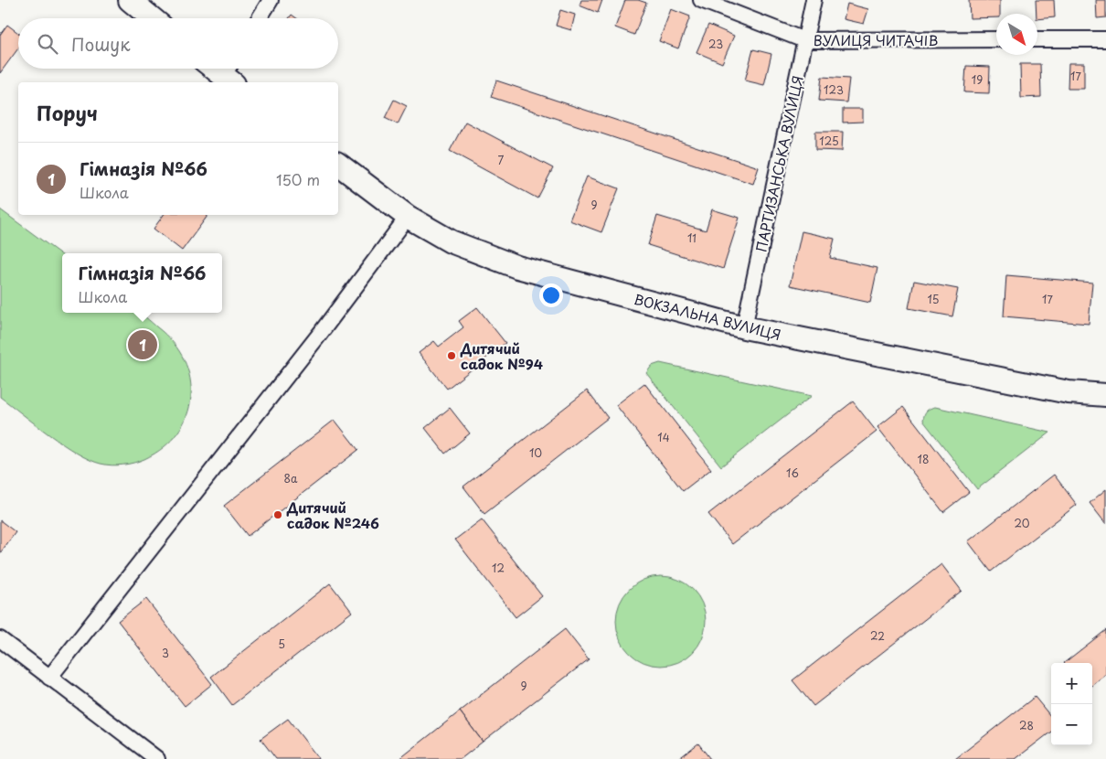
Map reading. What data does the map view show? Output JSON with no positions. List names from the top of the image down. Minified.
{"streets":{"street":["ВУЛИЦЯ ЧИТАЧІВ","ПАРТИЗАНСЬКА ВУЛИЦЯ","ВОКЗАЛЬНА ВУЛИЦЯ"]},"crossings":[["ВУЛИЦЯ ЧИТАЧІВ","ПАРТИЗАНСЬКА ВУЛИЦЯ"],["ПАРТИЗАНСЬКА ВУЛИЦЯ","ВОКЗАЛЬНА ВУЛИЦЯ"]],"places":["Дитячий садок №94","Дитячий садок №246"],"house_numbers":["23","17","19","123","125","7","9","11","15","17","14","10","18","16","8а","20","12","22","5","3","9","28"],"north":"bottom right","page":{"search":"Пошук","heading":"Поруч","list":[{"mark":"1","name":"Гімназія №66","note":"Школа","value":"150 m"}],"popup":["Гімназія №66","Школа"],"pins":"1","map_buttons":["+","−"]}}
